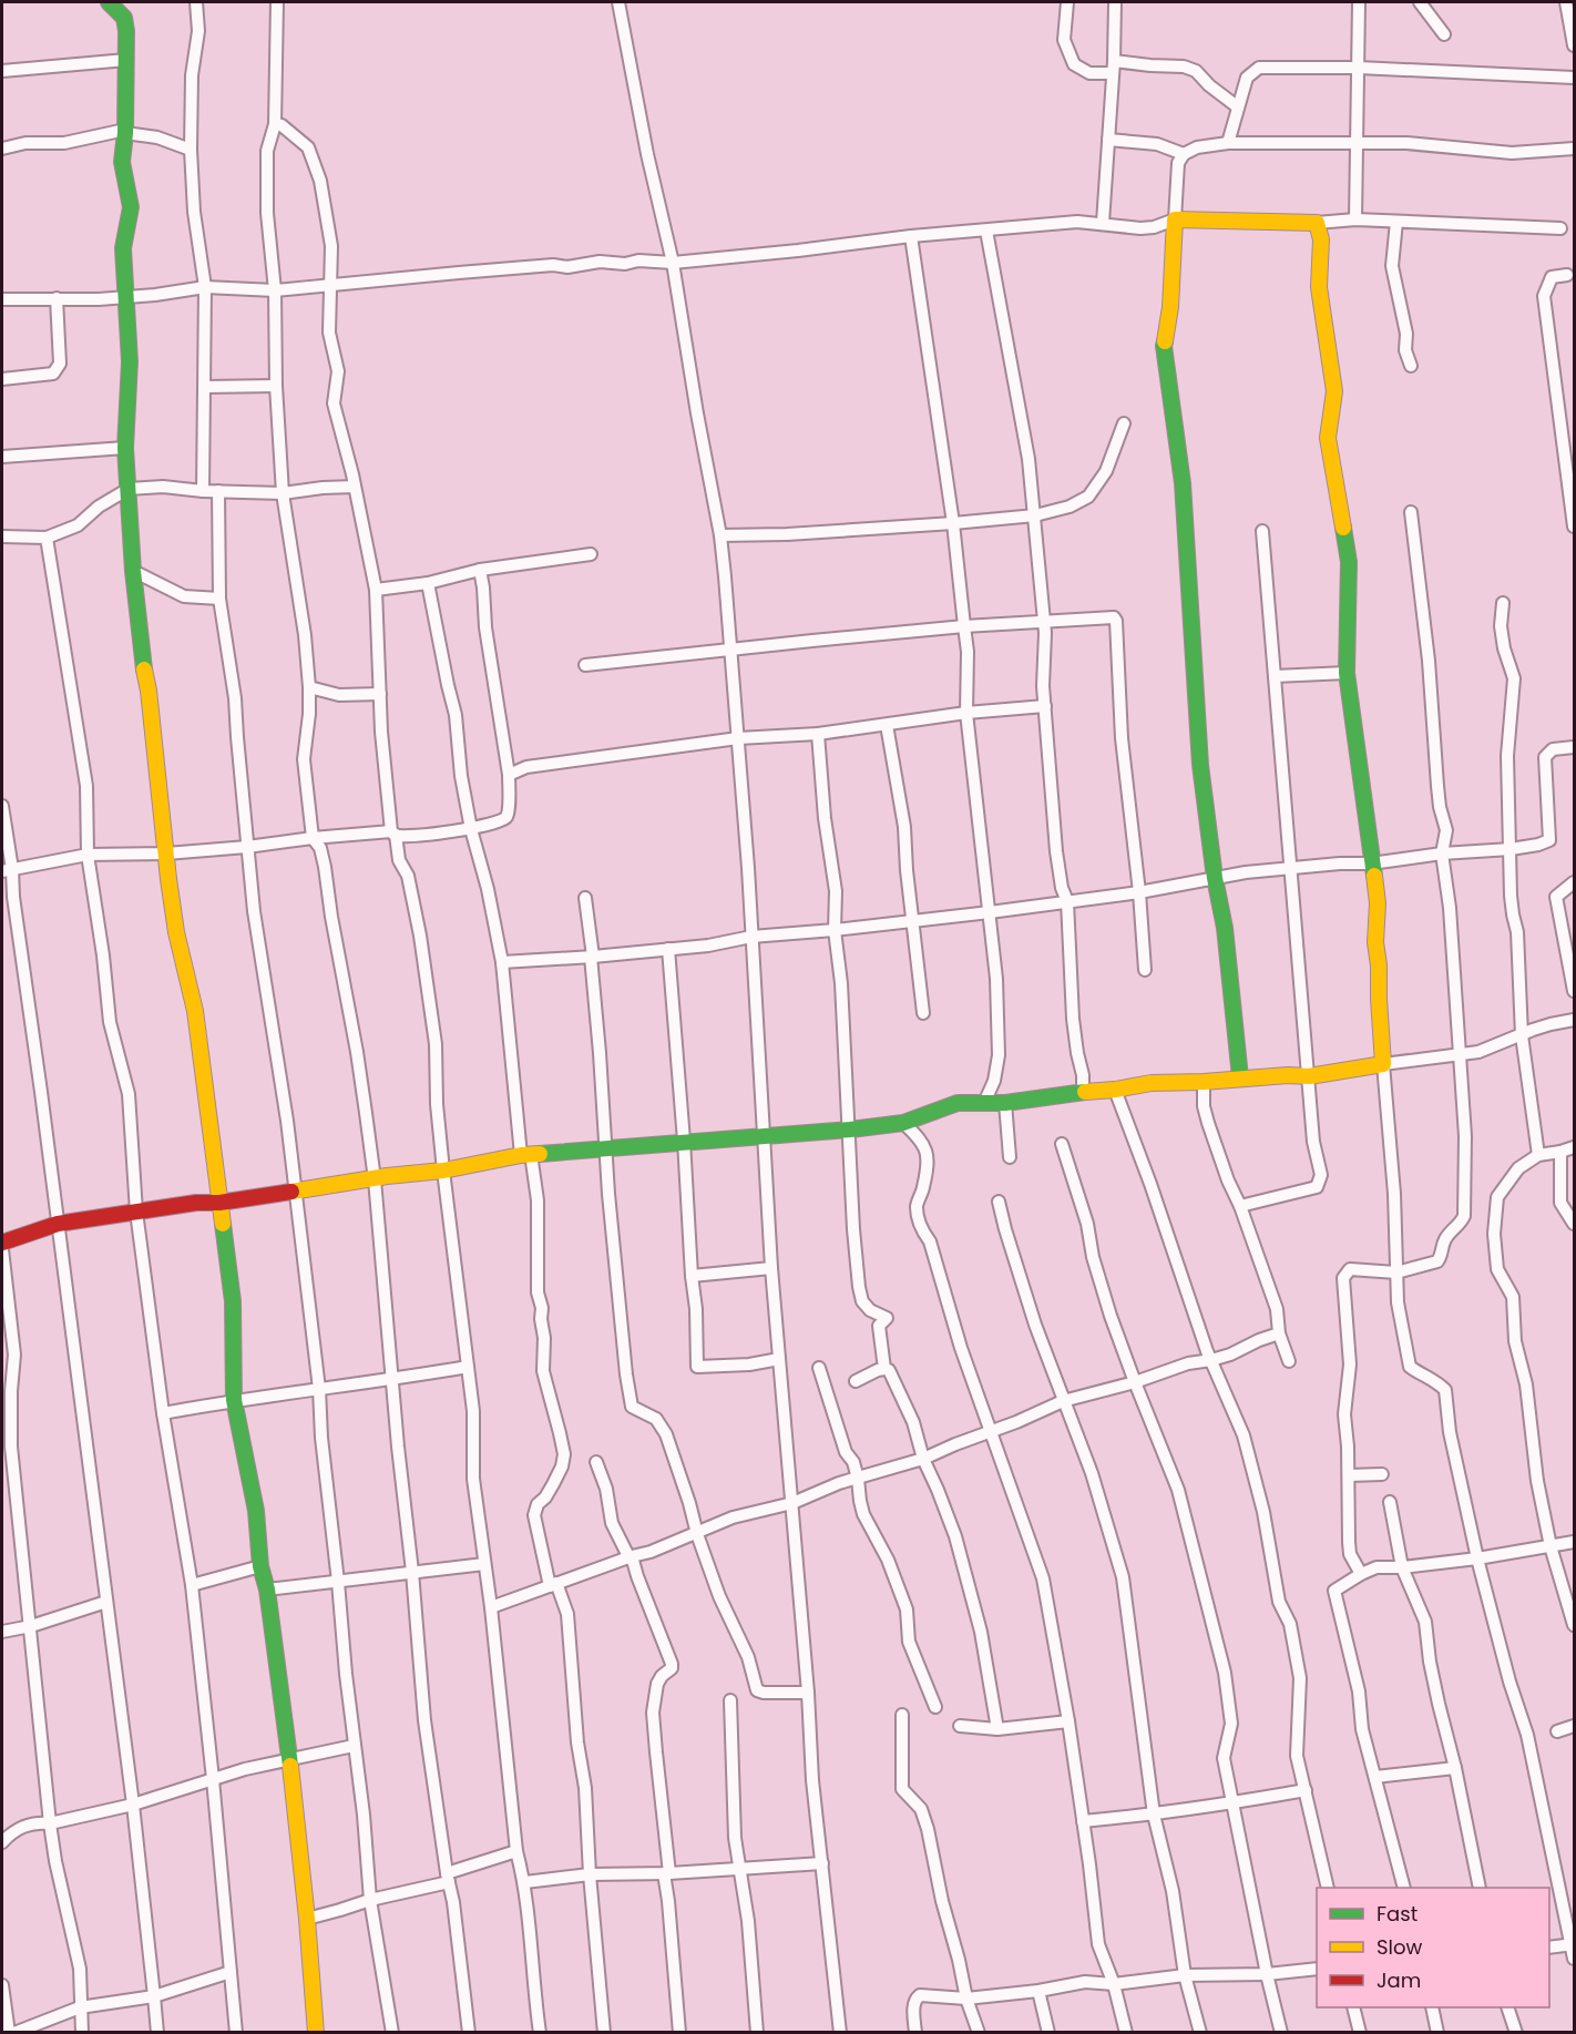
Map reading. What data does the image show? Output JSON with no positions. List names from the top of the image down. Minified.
{"legend":["Fast","Slow","Jam"]}
